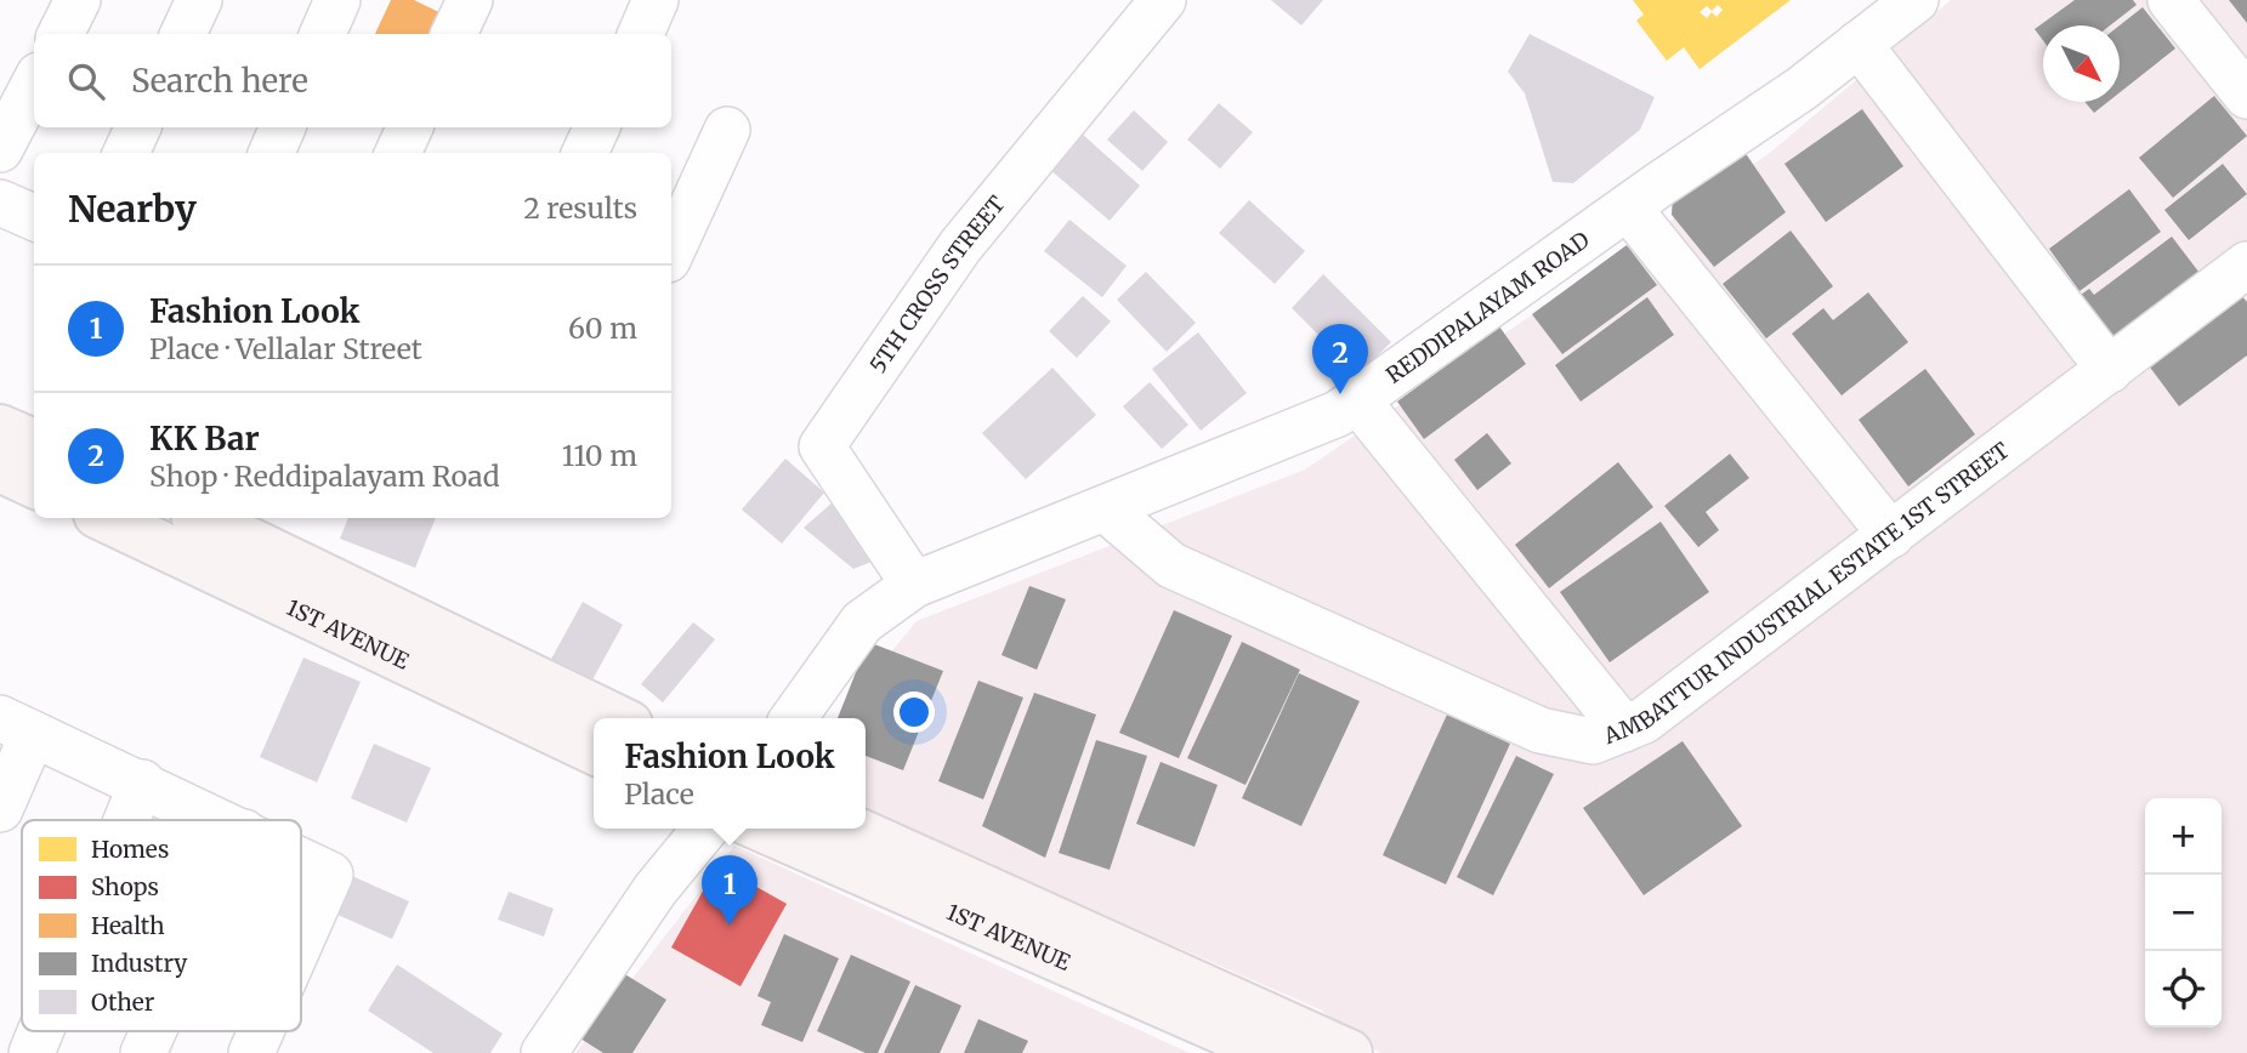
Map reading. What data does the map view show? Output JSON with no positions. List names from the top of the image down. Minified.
{"streets":{"main road":["1ST AVENUE"],"street":["5TH CROSS STREET","REDDIPALAYAM ROAD","AMBATTUR INDUSTRIAL ESTATE 1ST STREET"]},"crossings":[["5TH CROSS STREET","REDDIPALAYAM ROAD"],["REDDIPALAYAM ROAD","AMBATTUR INDUSTRIAL ESTATE 1ST STREET"]],"legend":["Homes","Shops","Health","Industry","Other"],"north":"bottom right","page":{"search":"Search here","heading":["Nearby","2 results"],"list":[{"mark":"1","name":"Fashion Look","note":"Place · Vellalar Street","value":"60 m"},{"mark":"2","name":"KK Bar","note":"Shop · Reddipalayam Road","value":"110 m"}],"pins":["2","1"],"popup":["Fashion Look","Place"],"map_buttons":["+","−"]}}
